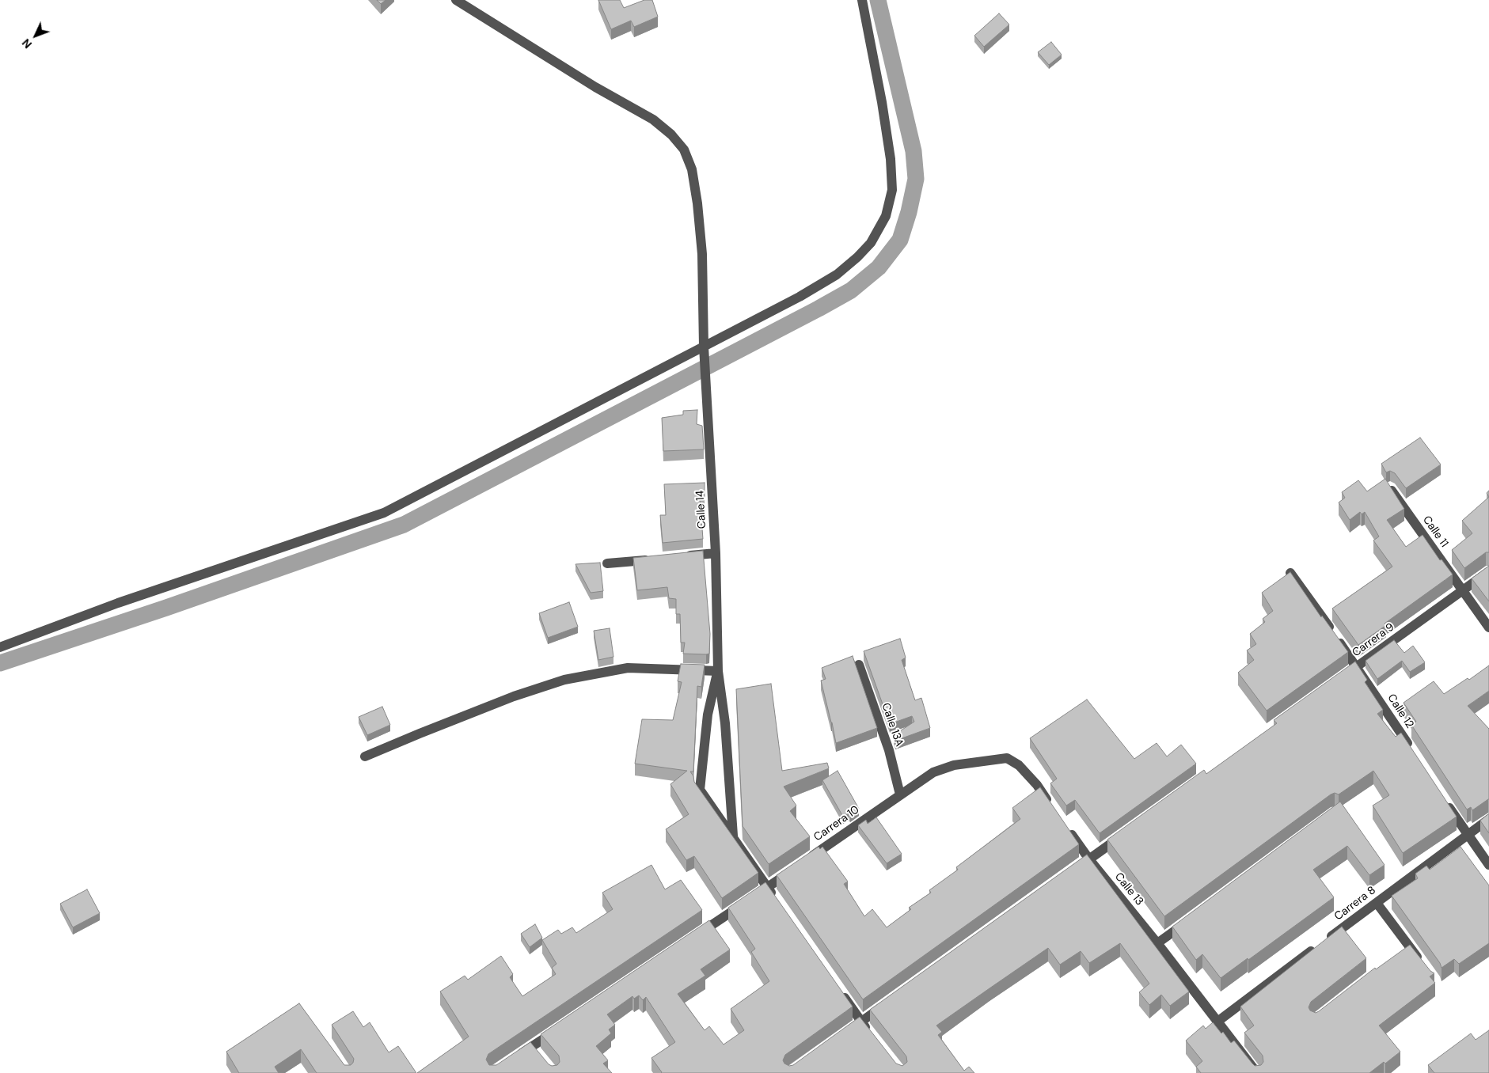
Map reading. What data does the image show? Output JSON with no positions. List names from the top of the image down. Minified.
{"streets":{"street":["Calle 14","Calle 11","Carrera 9","Calle 12","Calle 13A","Carrera 10","Calle 13","Carrera 8"]},"crossings":[["Calle 11","Carrera 9"],["Carrera 9","Calle 12"],["Calle 13A","Carrera 10"],["Calle 13","Carrera 8"]],"north":"bottom left"}
